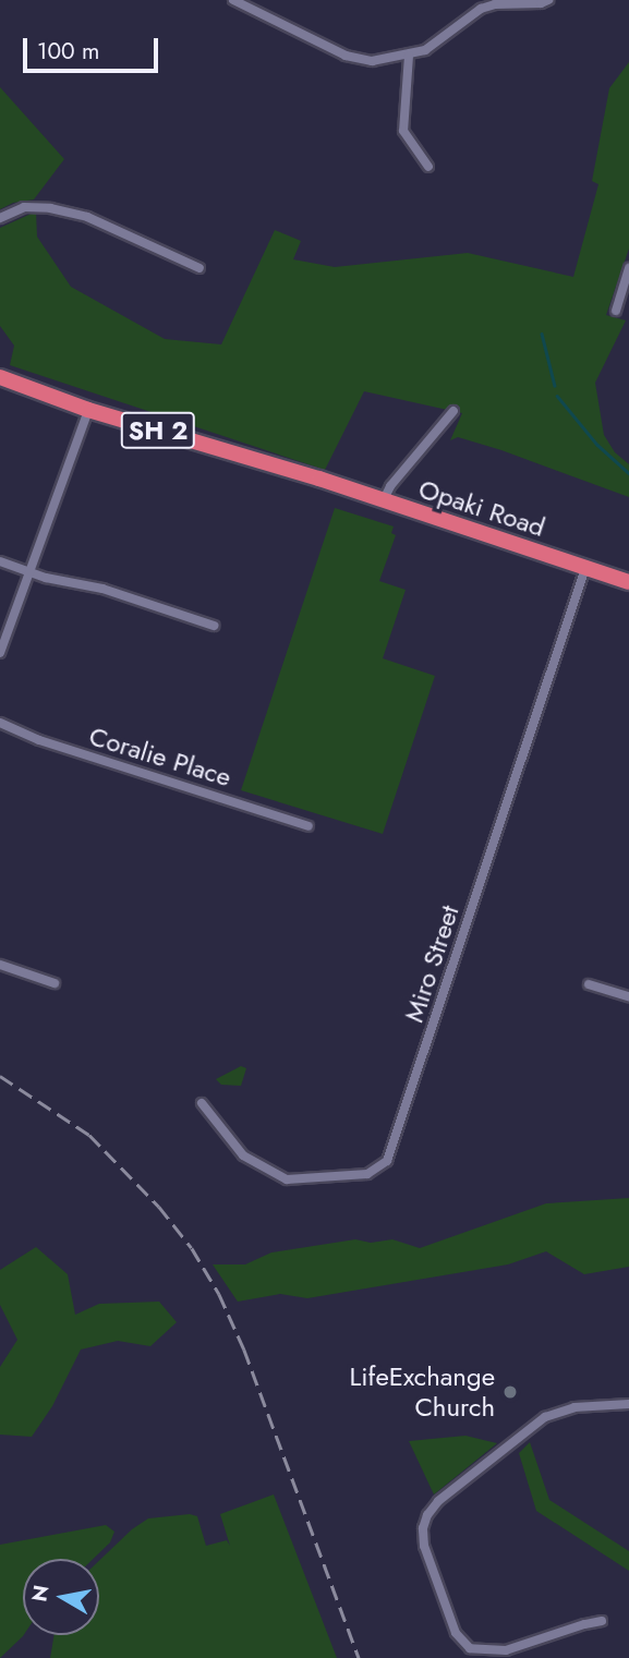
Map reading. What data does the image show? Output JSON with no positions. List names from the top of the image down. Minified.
{"streets":{"highway":["SH 2","Opaki Road"],"street":["Coralie Place","Miro Street"]},"crossings":[["SH 2","Opaki Road"],["Opaki Road","Miro Street"]],"places":["LifeExchange Church"],"scale_bar":"100 m","north":"left"}
